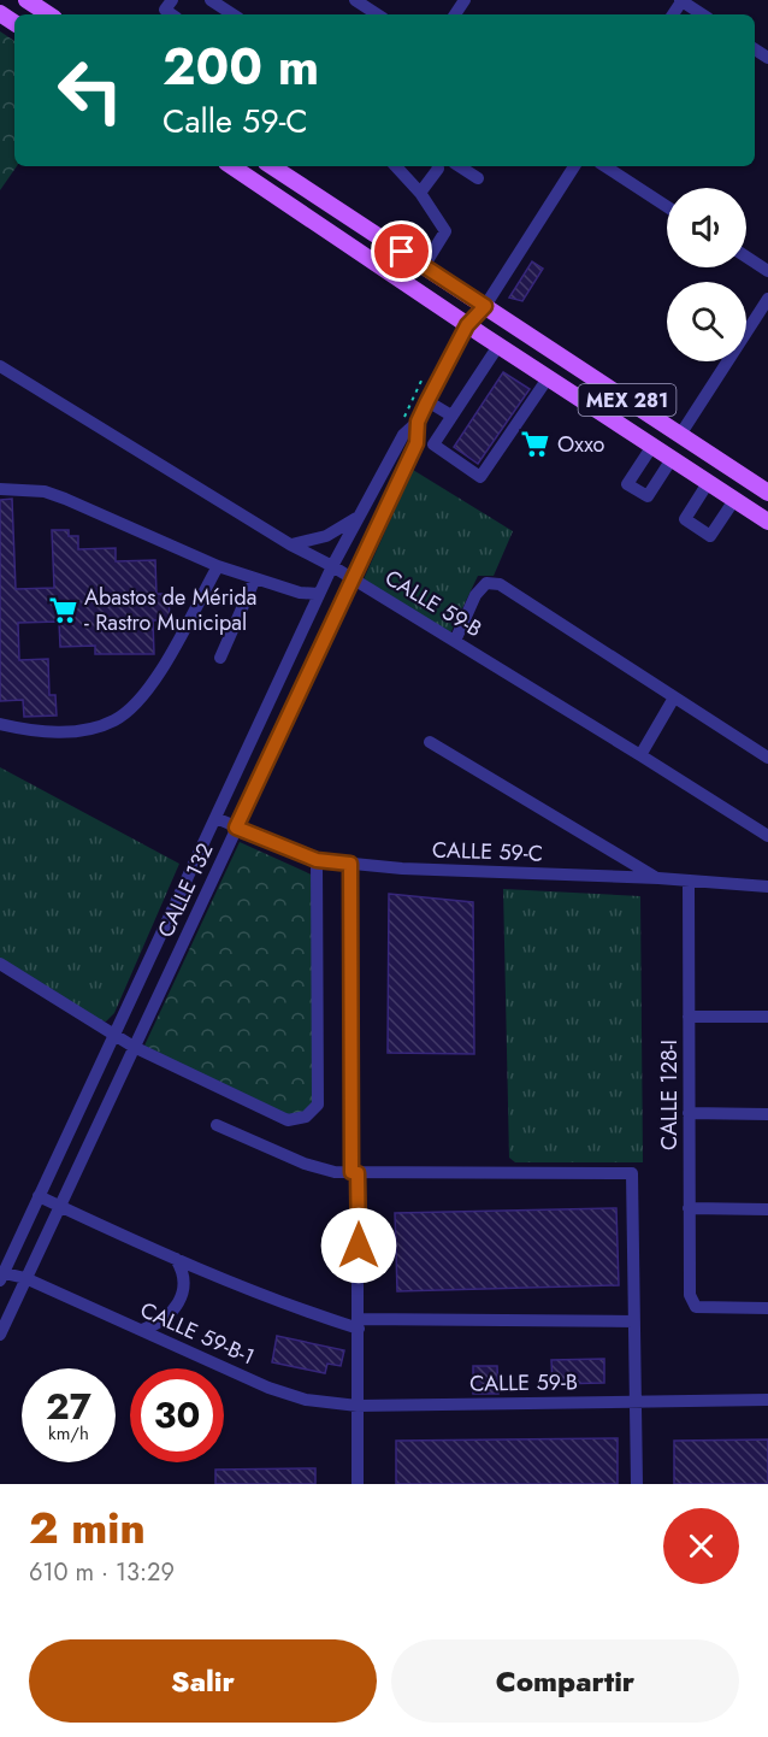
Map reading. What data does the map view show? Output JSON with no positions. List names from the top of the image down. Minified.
{"streets":{"main road":["MEX 281"],"street":["CALLE 59-B","CALLE 59-C","CALLE 132","CALLE 128-I","CALLE 59-B-1"]},"crossings":[["MEX 281","CALLE 132"],["CALLE 59-B","CALLE 132"],["CALLE 59-B","CALLE 59-B-1"],["CALLE 59-C","CALLE 132"],["CALLE 59-C","CALLE 128-I"],["CALLE 132","CALLE 59-B-1"]],"places":{"supermarket":["Oxxo","Abastos de Mérida - Rastro Municipal"]},"page":{"turn":["200 m","Calle 59-C"],"speed":"27 km/h","limit":"30","heading":["2 min","610 m · 13:29"],"buttons":["Salir","Compartir"]}}
